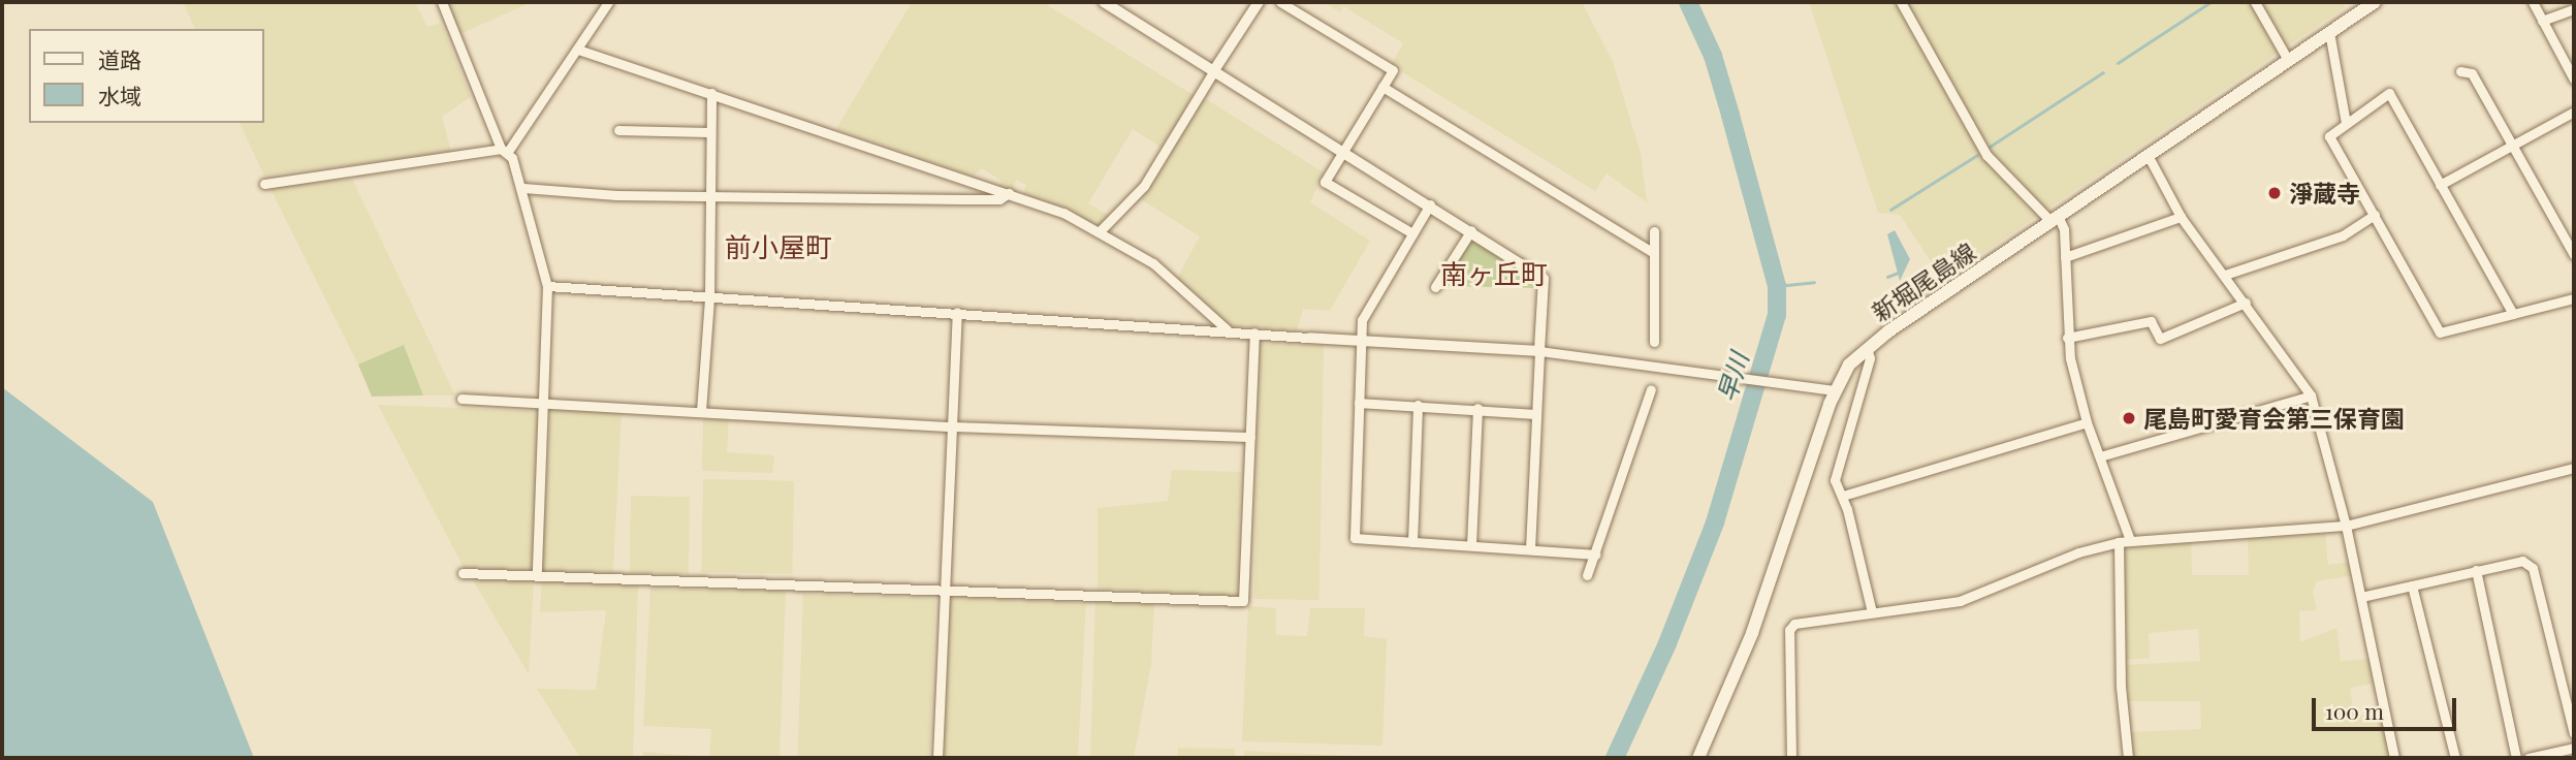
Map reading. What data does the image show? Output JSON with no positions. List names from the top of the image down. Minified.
{"streets":{"main road":["新堀尾島線"]},"districts":["前小屋町","南ヶ丘町"],"water":["早川"],"places":["淨蔵寺","尾島町愛育会第三保育園"],"legend":["道路","水域"],"scale_bar":"100 m"}
